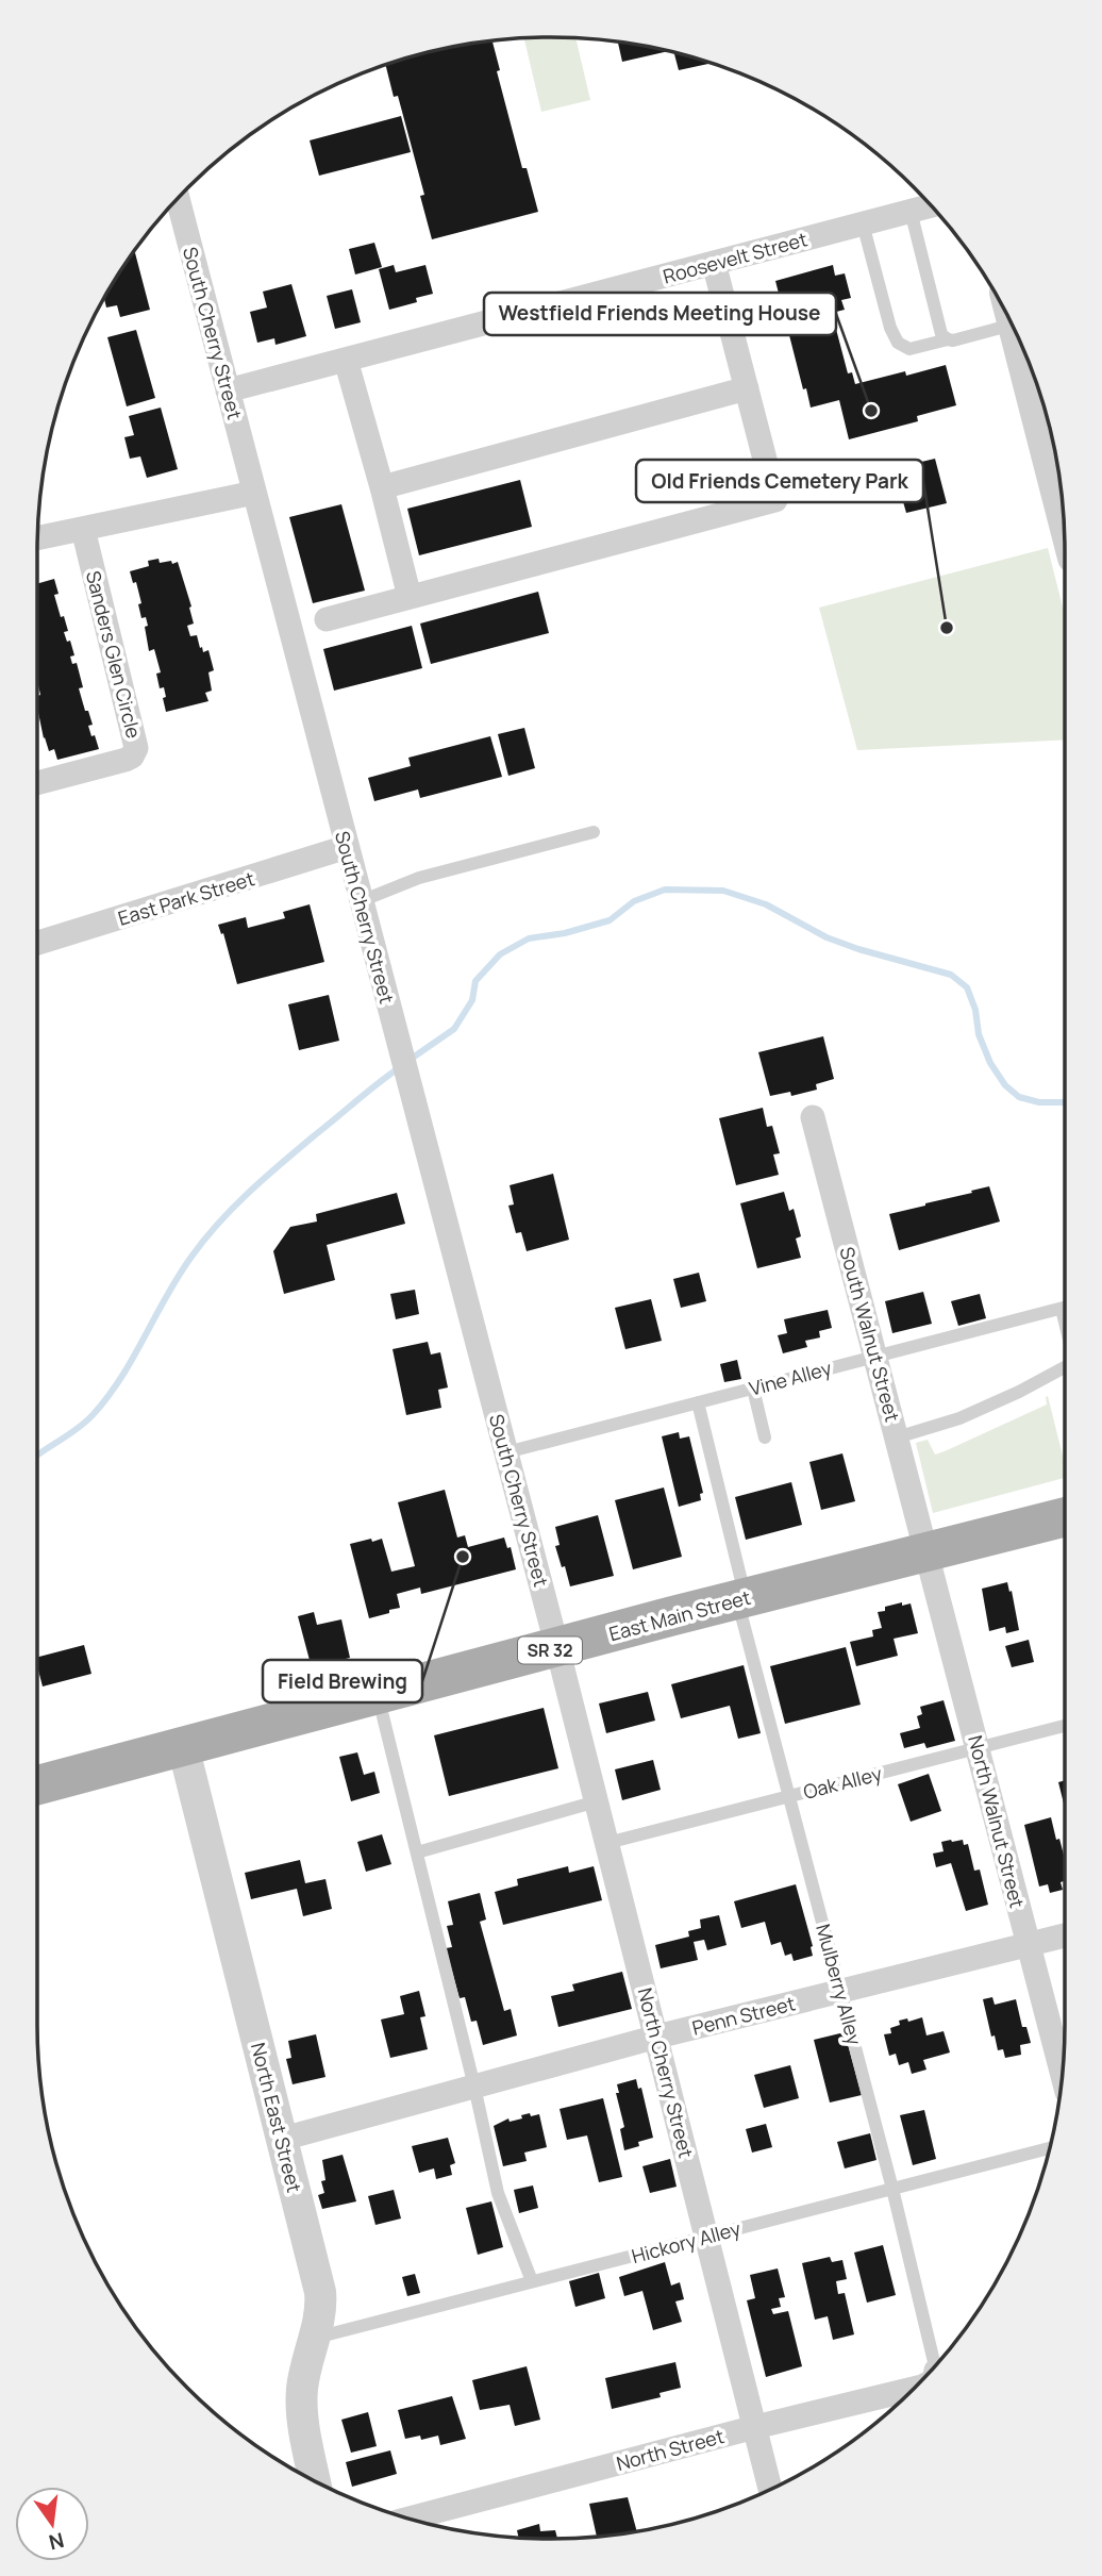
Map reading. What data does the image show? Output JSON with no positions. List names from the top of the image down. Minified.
{"streets":{"main road":["East Main Street","SR 32"],"street":["Roosevelt Street","South Cherry Street","Sanders Glen Circle","East Park Street","South Walnut Street","North Walnut Street","Penn Street","North Cherry Street","North East Street","North Street"],"lane":["Vine Alley","Oak Alley","Mulberry Alley","Hickory Alley"]},"crossings":[["Roosevelt Street","South Cherry Street"],["South Cherry Street","East Park Street"],["South Cherry Street","Vine Alley"],["South Cherry Street","East Main Street"],["South Cherry Street","North Cherry Street"],["South Walnut Street","Vine Alley"],["South Walnut Street","East Main Street"],["South Walnut Street","North Walnut Street"],["Vine Alley","Mulberry Alley"],["East Main Street","North Walnut Street"],["East Main Street","Mulberry Alley"],["East Main Street","North Cherry Street"],["East Main Street","North East Street"],["Oak Alley","North Walnut Street"],["Oak Alley","Mulberry Alley"],["Oak Alley","North Cherry Street"],["North Walnut Street","Penn Street"],["Mulberry Alley","Penn Street"],["Mulberry Alley","Hickory Alley"],["Penn Street","North Cherry Street"],["Penn Street","North East Street"],["North Cherry Street","Hickory Alley"],["North Cherry Street","North Street"],["North East Street","Hickory Alley"]],"places":["Westfield Friends Meeting House","Old Friends Cemetery Park","Field Brewing"],"north":"bottom"}
